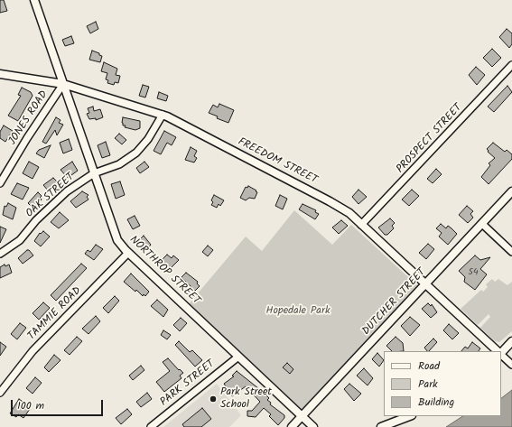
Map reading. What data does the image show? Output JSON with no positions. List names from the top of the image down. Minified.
{"streets":{"street":["JONES ROAD","PROSPECT STREET","FREEDOM STREET","OAK STREET","NORTHROP STREET","DUTCHER STREET","TAMMIE ROAD","PARK STREET"]},"crossings":[["JONES ROAD","FREEDOM STREET"],["JONES ROAD","NORTHROP STREET"],["PROSPECT STREET","FREEDOM STREET"],["FREEDOM STREET","OAK STREET"],["FREEDOM STREET","NORTHROP STREET"],["FREEDOM STREET","DUTCHER STREET"],["OAK STREET","NORTHROP STREET"],["NORTHROP STREET","DUTCHER STREET"],["NORTHROP STREET","TAMMIE ROAD"],["NORTHROP STREET","PARK STREET"]],"parks":["Hopedale Park"],"places":["Park Street School"],"house_numbers":["54"],"legend":["Road","Park","Building"],"scale_bar":"100 m"}
